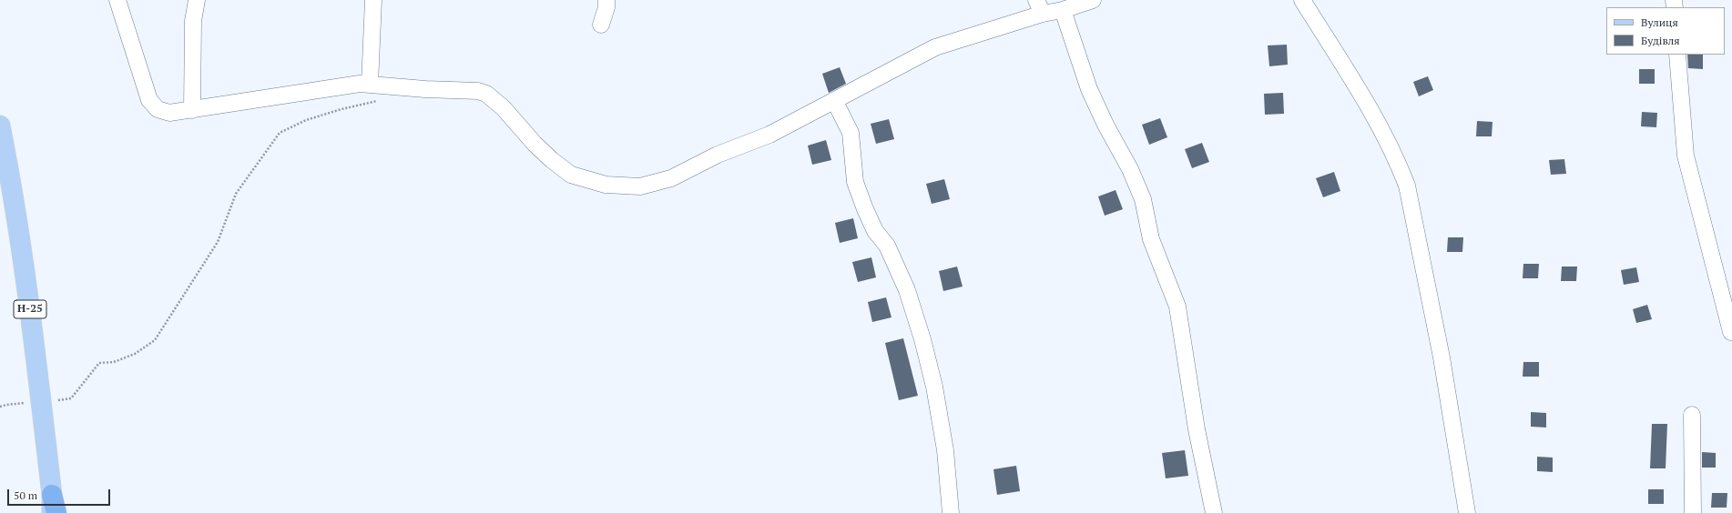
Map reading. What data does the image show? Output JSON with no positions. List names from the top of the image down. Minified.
{"streets":{"main road":["Н-25"]},"legend":["Вулиця","Будівля"],"scale_bar":"50 m"}
